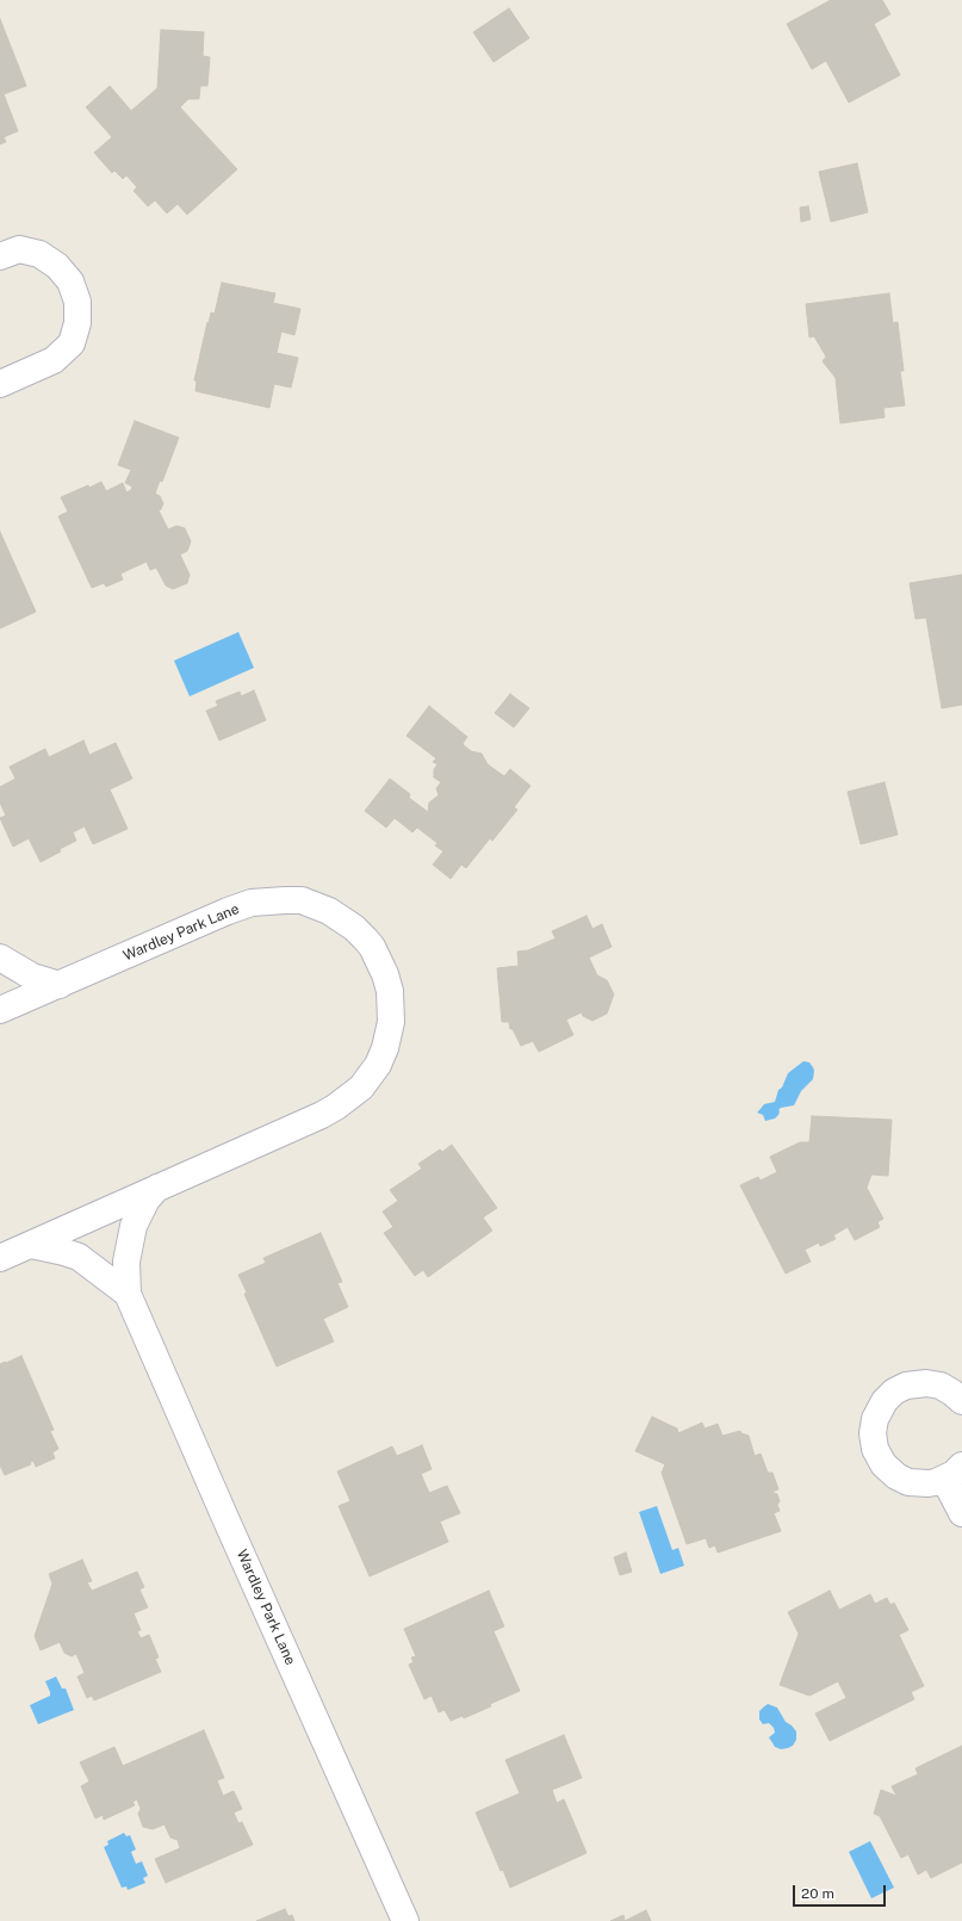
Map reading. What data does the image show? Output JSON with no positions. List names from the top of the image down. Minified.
{"streets":{"street":["Wardley Park Lane"]},"scale_bar":"20 m"}
